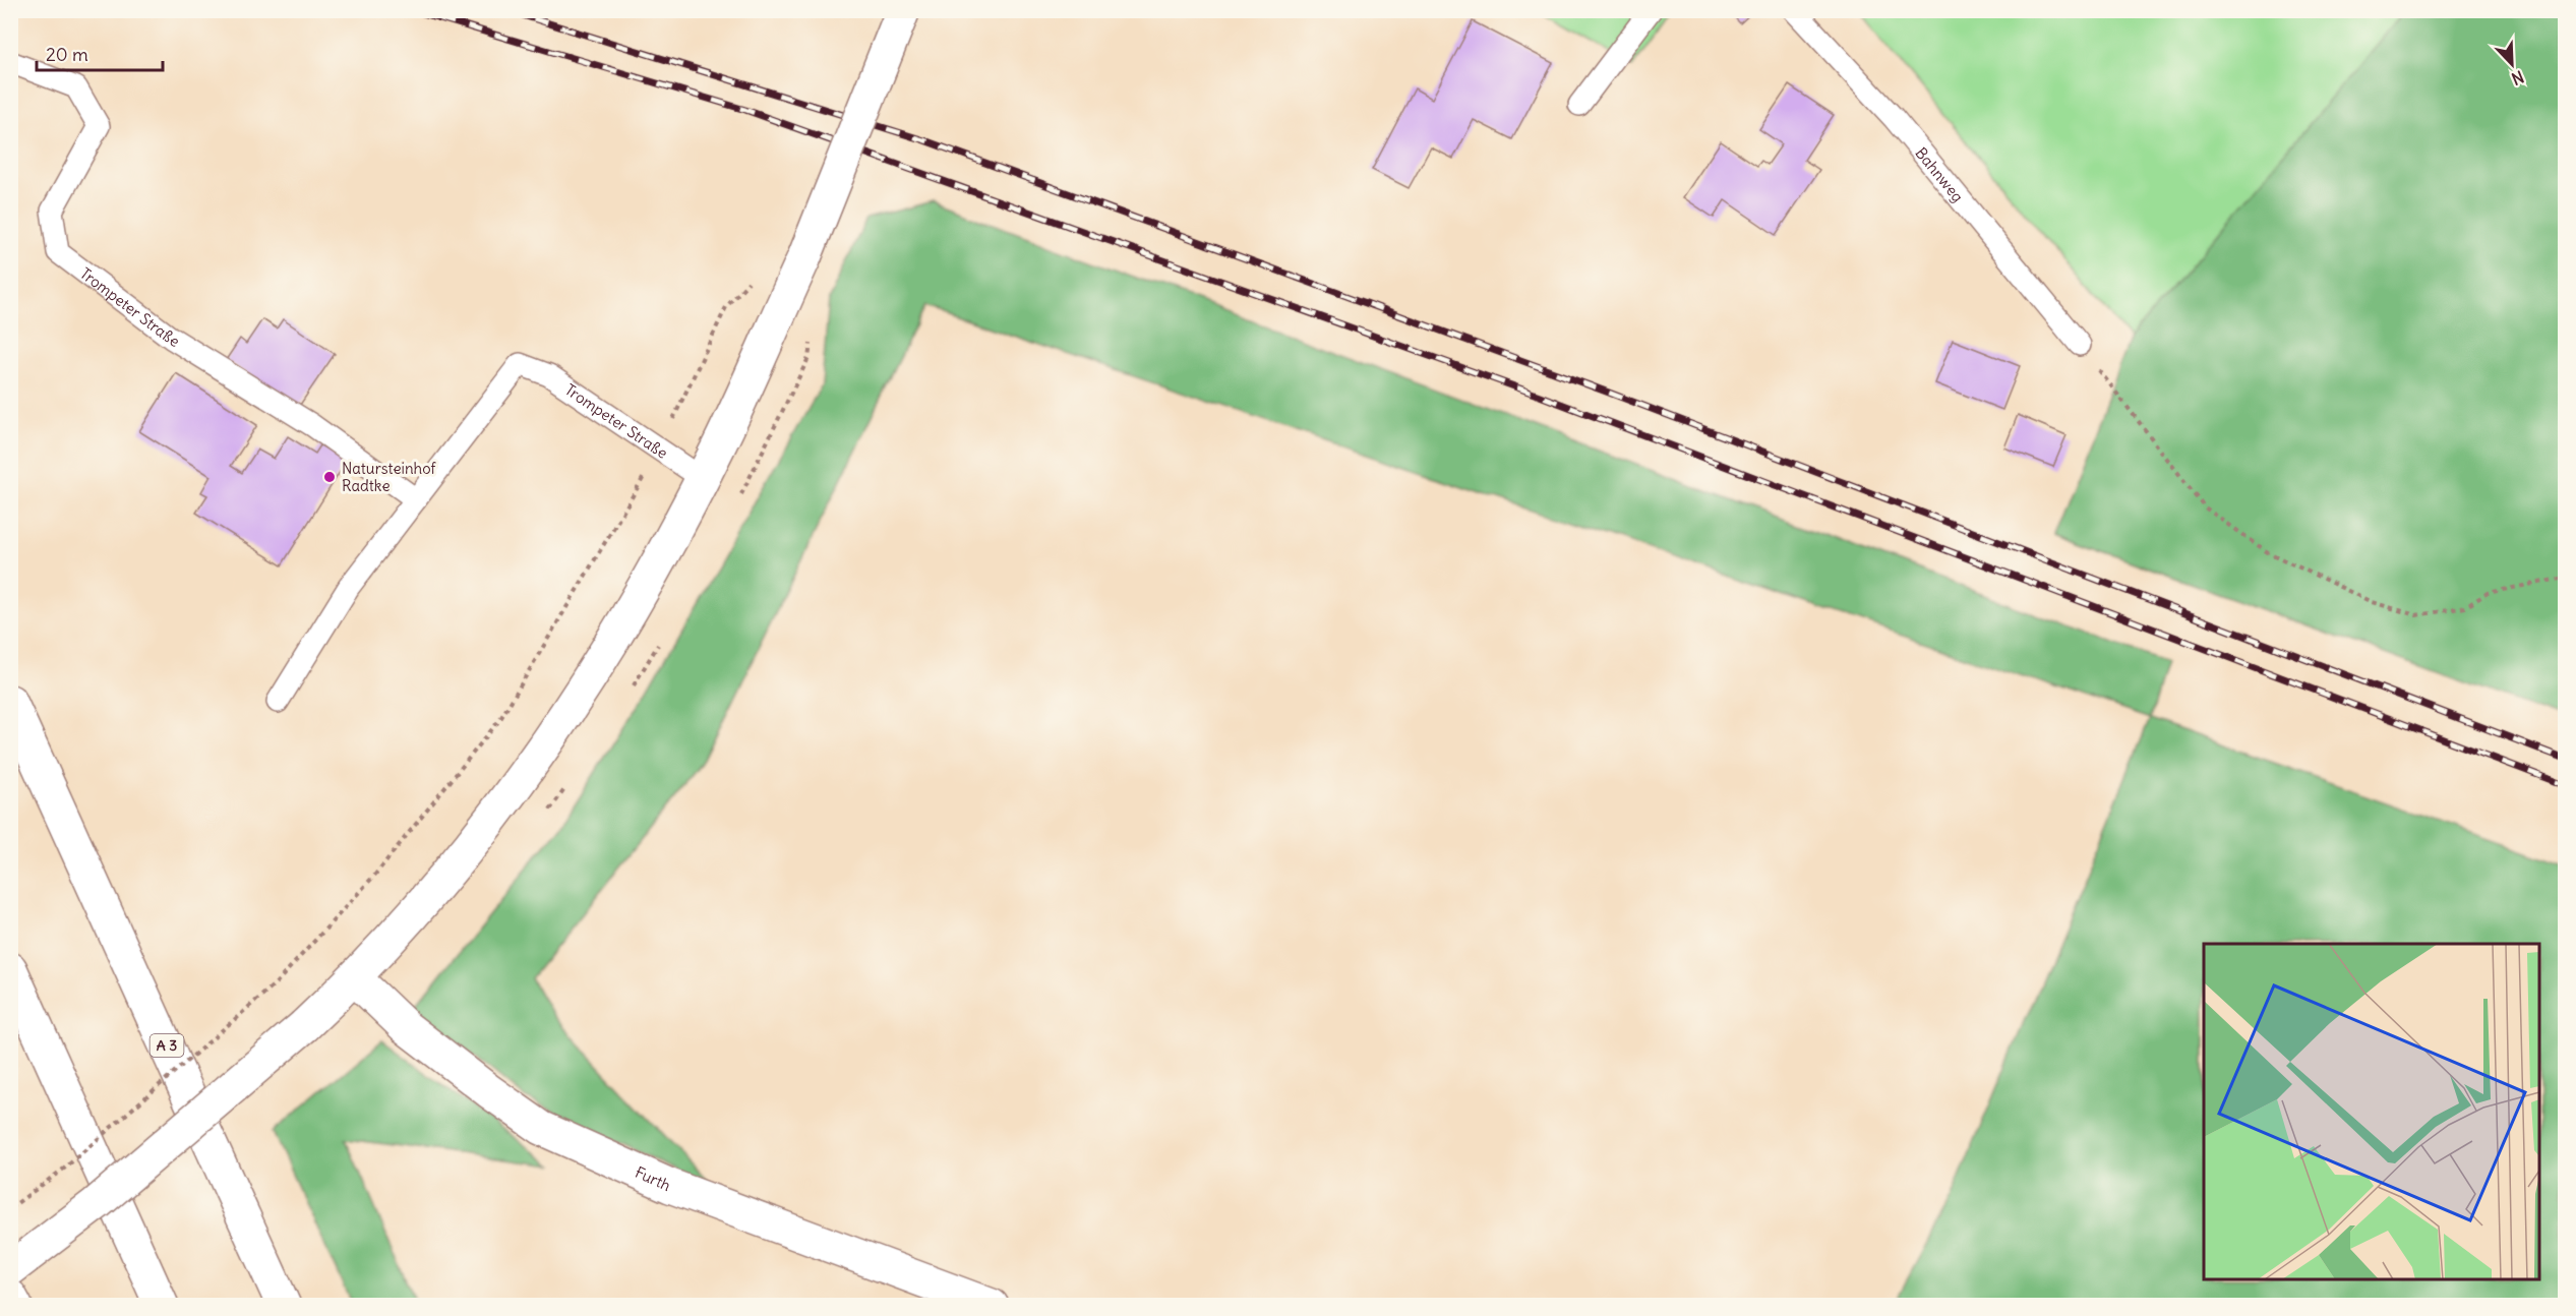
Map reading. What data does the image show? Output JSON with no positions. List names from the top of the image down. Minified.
{"streets":{"main road":["A 3","Furth"],"lane":["Bahnweg","Trompeter Straße"]},"places":["Natursteinhof Radtke"],"scale_bar":"20 m","north":"bottom right"}
